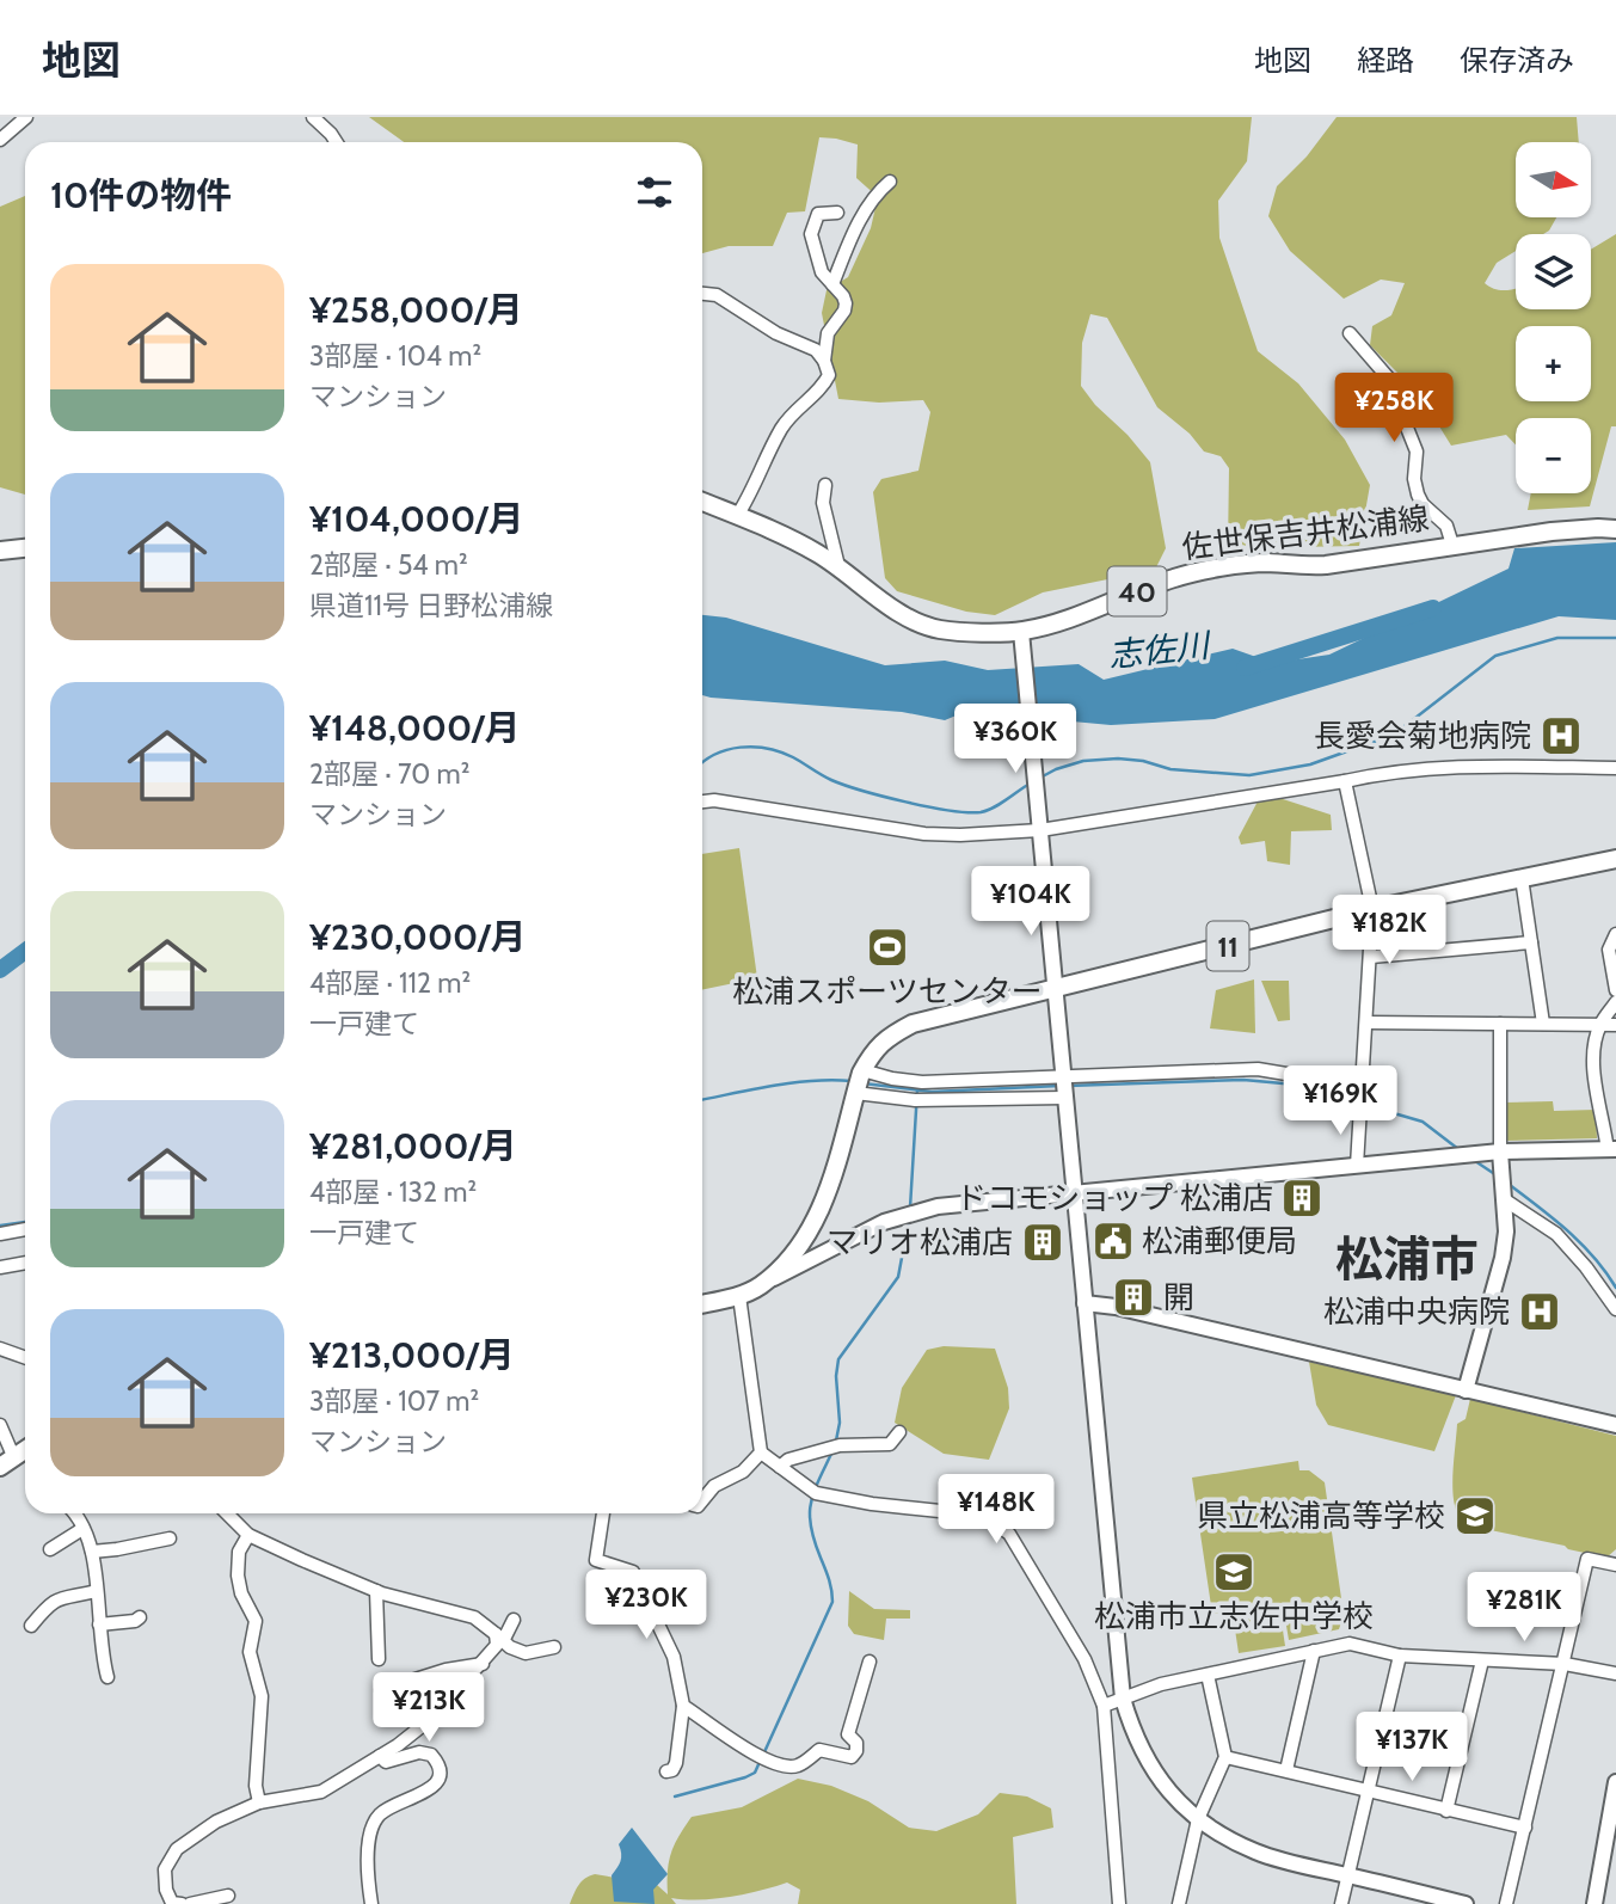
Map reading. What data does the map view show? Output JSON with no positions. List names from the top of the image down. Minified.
{"streets":{"main road":["佐世保吉井松浦線","40","11"]},"districts":["松浦市"],"water":["志佐川"],"places":{"hospital":["長愛会菊地病院","松浦中央病院"],"sports":["松浦スポーツセンター"],"building":["ドコモショップ 松浦店","マリオ松浦店","開"],"public building":["松浦郵便局"],"school or university":["県立松浦高等学校","松浦市立志佐中学校"]},"north":"right","page":{"header":"地図","nav":["地図","経路","保存済み"],"map_buttons":["+","−"],"heading":"10件の物件","list":[{"name":"¥258,000/月","note":"3部屋 · 104 m² · マンション"},{"name":"¥104,000/月","note":"2部屋 · 54 m² · 県道11号 日野松浦線"},{"name":"¥148,000/月","note":"2部屋 · 70 m² · マンション"},{"name":"¥230,000/月","note":"4部屋 · 112 m² · 一戸建て"},{"name":"¥281,000/月","note":"4部屋 · 132 m² · 一戸建て"},{"name":"¥213,000/月","note":"3部屋 · 107 m² · マンション"}],"price":["¥258K","¥360K","¥104K","¥182K","¥169K","¥148K","¥230K","¥281K","¥213K","¥137K"]}}
